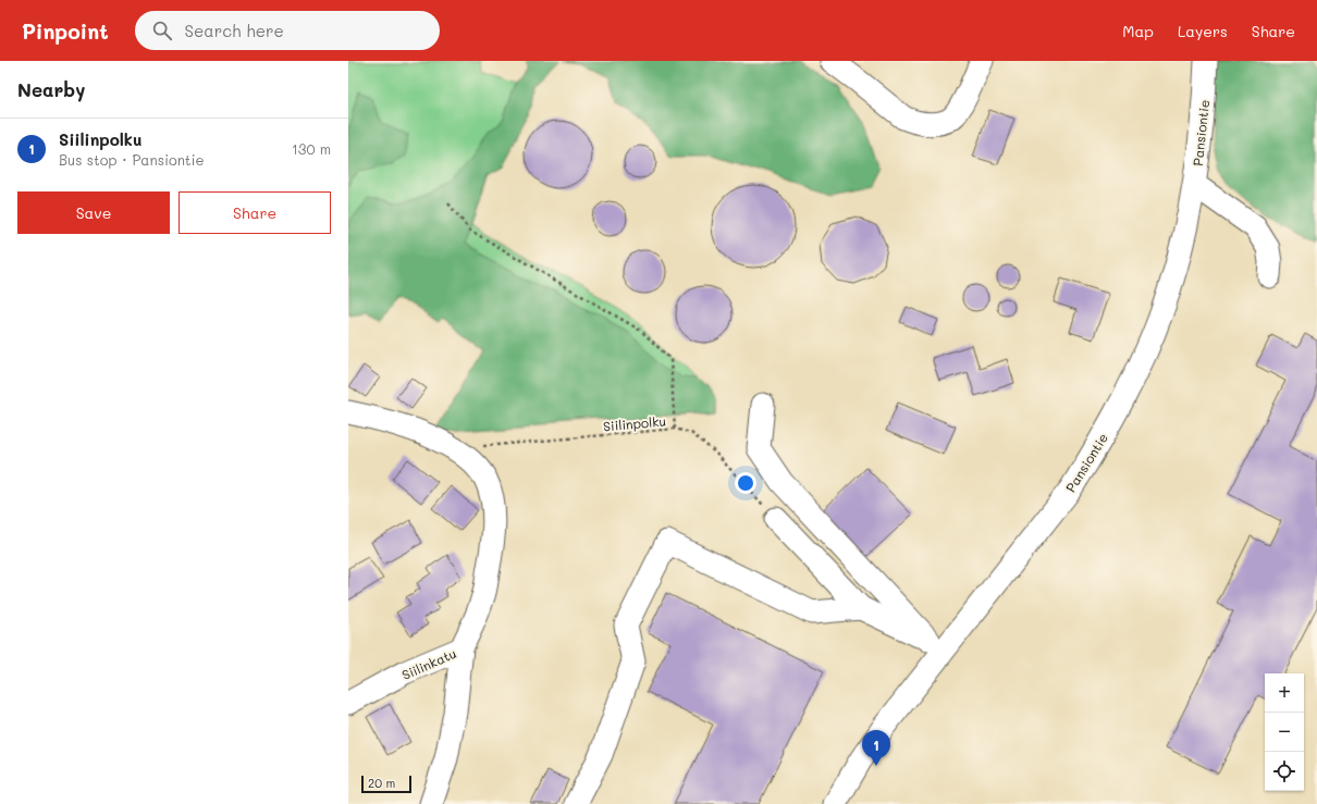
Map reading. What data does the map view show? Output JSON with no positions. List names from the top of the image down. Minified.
{"streets":{"street":["Pansiontie","Siilinkatu"],"path":["Siilinpolku"]},"crossings":[["Siilinpolku","Siilinkatu"]],"scale_bar":"20 m","page":{"header":"Pinpoint","search":"Search here","nav":["Map","Layers","Share"],"heading":"Nearby","list":[{"mark":"1","name":"Siilinpolku","note":"Bus stop · Pansiontie","value":"130 m"}],"buttons":["Save","Share"],"map_buttons":["+","−"],"pins":"1","scale":"20 m"}}
